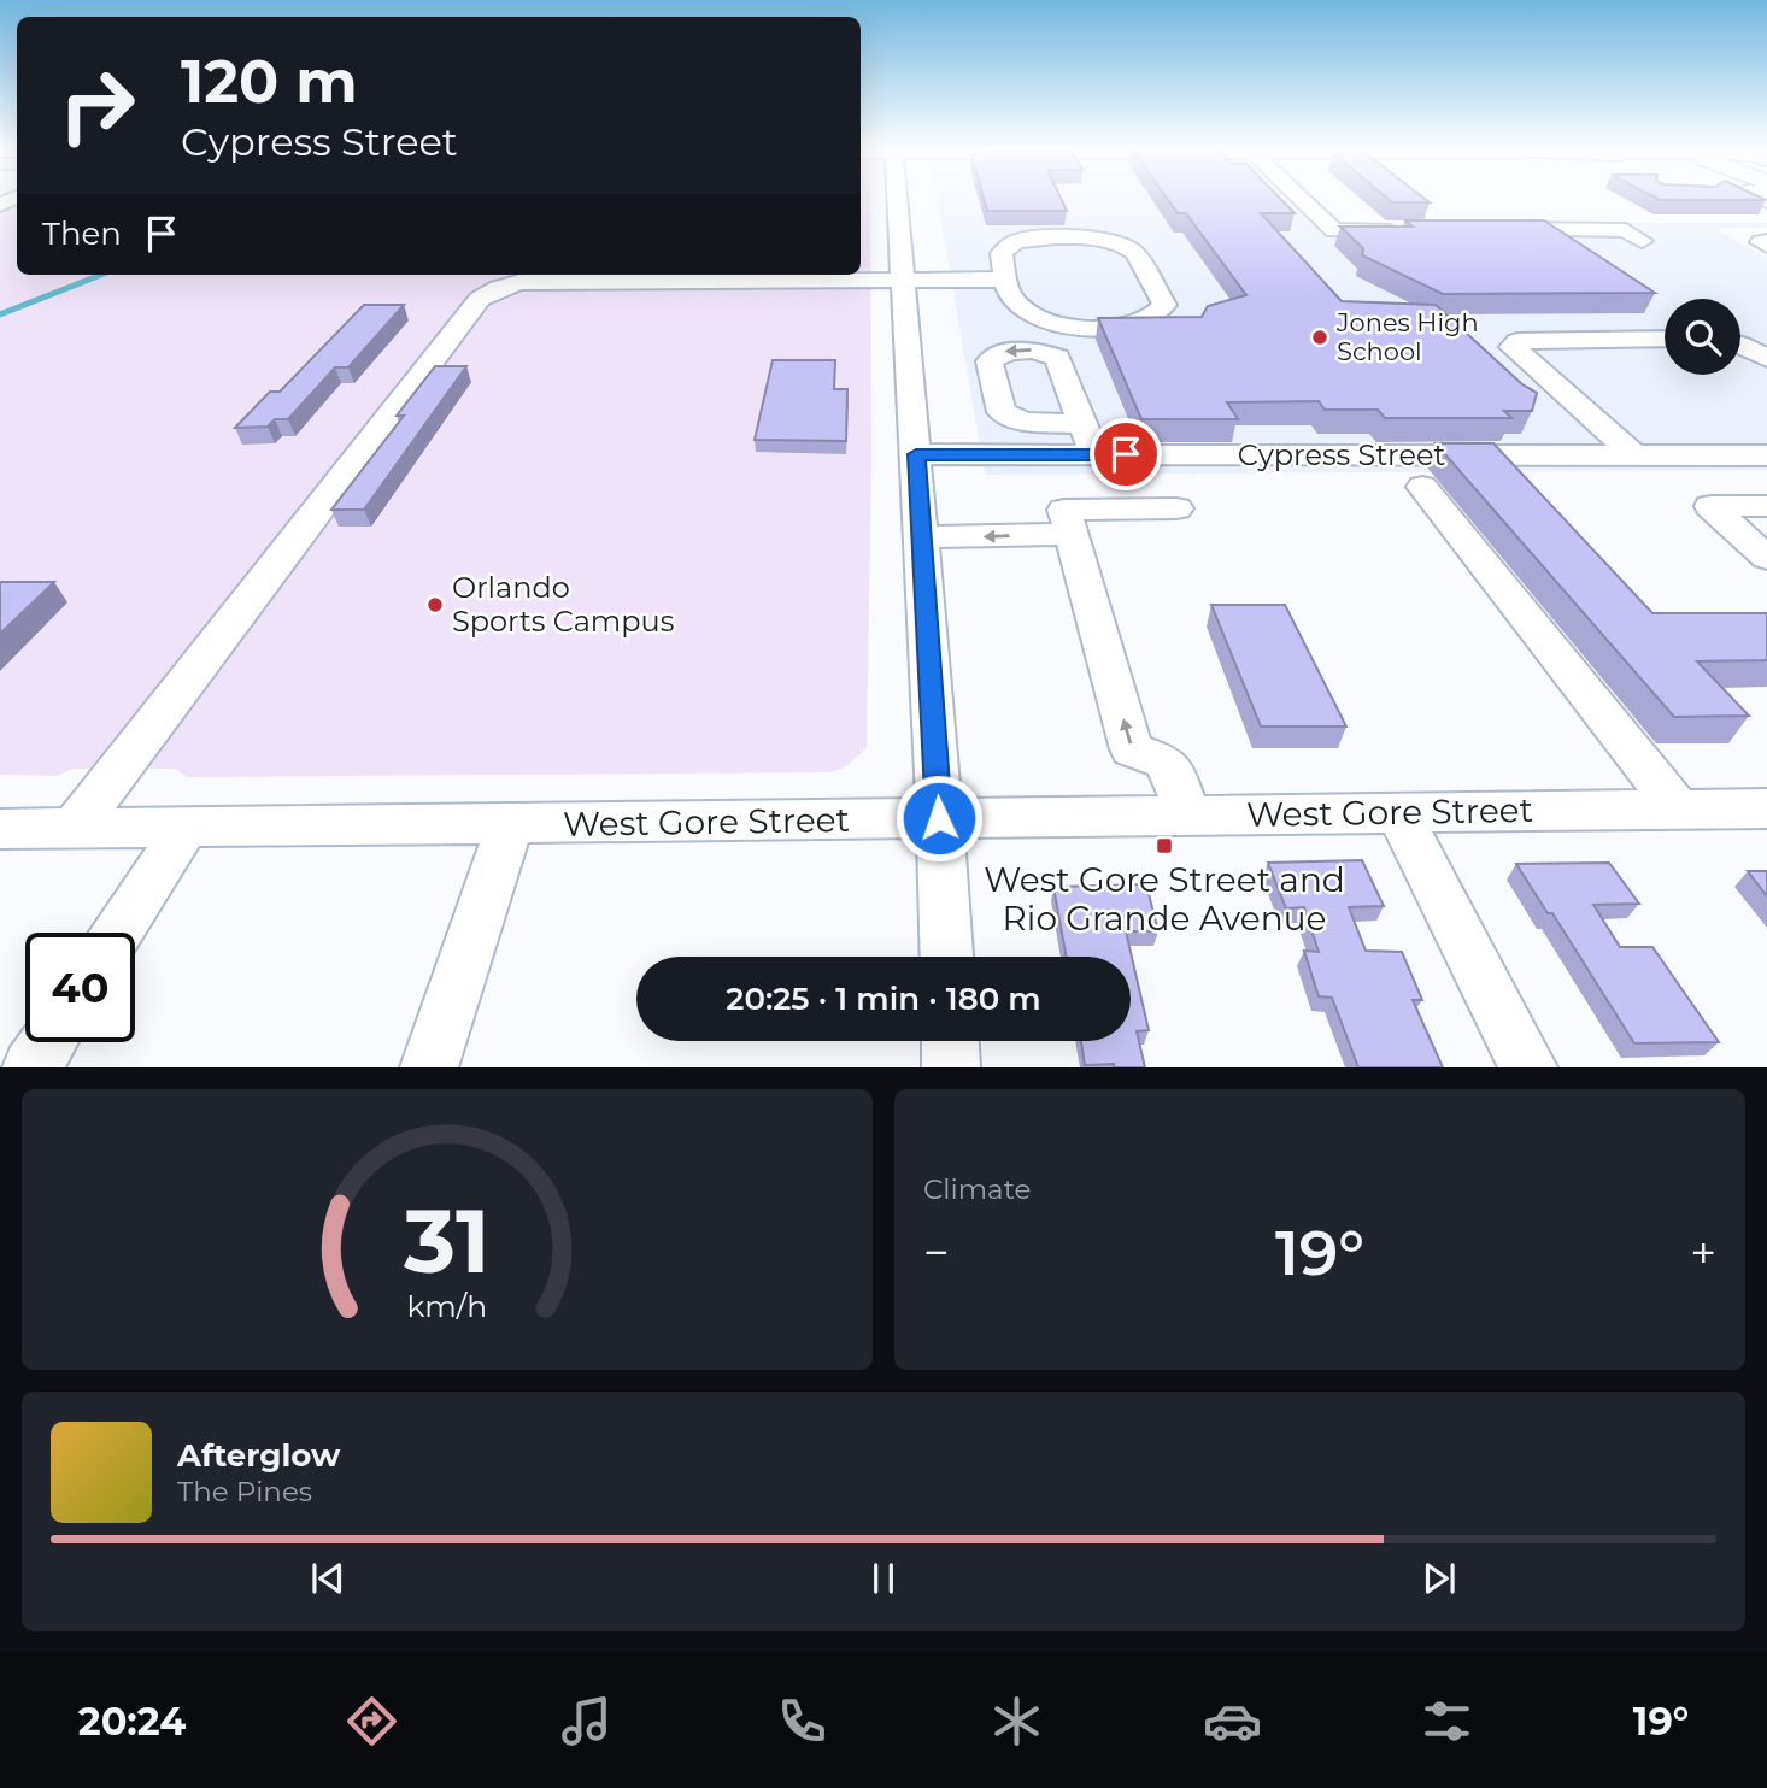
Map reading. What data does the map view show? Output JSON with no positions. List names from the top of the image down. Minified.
{"streets":{"street":["Cypress Street","West Gore Street"]},"places":{"other":["Jones High School","Orlando Sports Campus"],"transit":["West Gore Street and Rio Grande Avenue"]},"page":{"turn":["120 m","Cypress Street"],"then":"Then","limit":"40","trip":"20:25 · 1 min · 180 m","tile":"Climate","heat":["−","19°","+"],"song":["Afterglow","The Pines"],"tabs":["20:24","19°"],"gauge":["31","km/h"]}}
